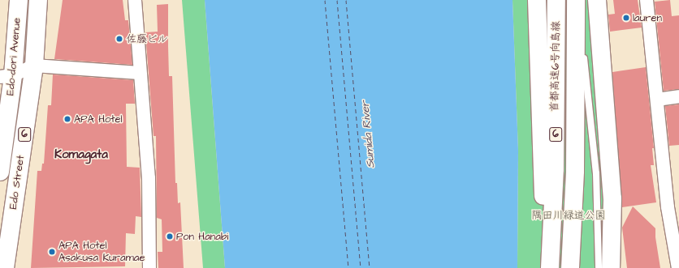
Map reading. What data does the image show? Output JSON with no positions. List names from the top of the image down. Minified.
{"streets":{"highway":["Edo-dori Avenue","首都高速6号向島線","6","Edo Street"]},"districts":["Komagata"],"water":["Sumida River"],"parks":["隅田川緑道公園"],"places":["lauren","佐藤ビル","APA Hotel","Pon Hanabi","APA Hotel Asakusa Kuramae"]}
